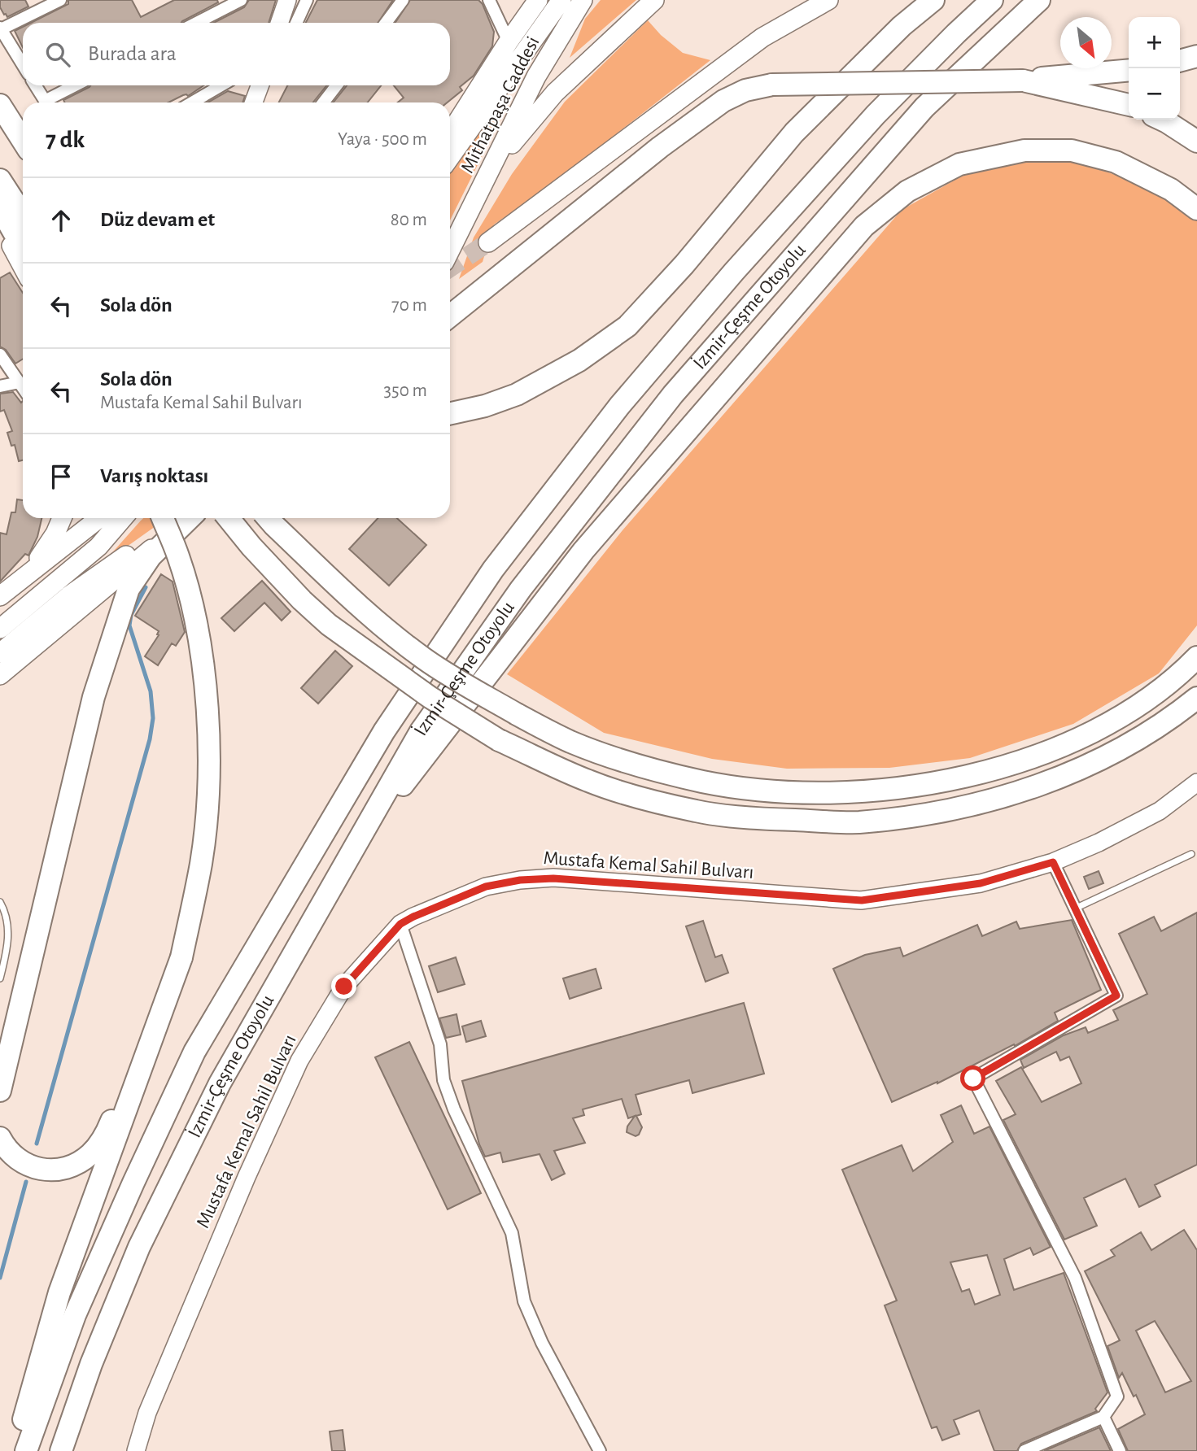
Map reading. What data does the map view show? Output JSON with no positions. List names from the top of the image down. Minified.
{"streets":{"highway":["İzmir-Çeşme Otoyolu"],"main road":["Mithatpaşa Caddesi","Mustafa Kemal Sahil Bulvarı"]},"north":"bottom right","page":{"map_buttons":["+","−"],"search":"Burada ara","heading":["7 dk","Yaya · 500 m"],"list":[["Düz devam et","80 m"],["Sola dön","70 m"],["Sola dön","Mustafa Kemal Sahil Bulvarı","350 m"],"Varış noktası"]}}
